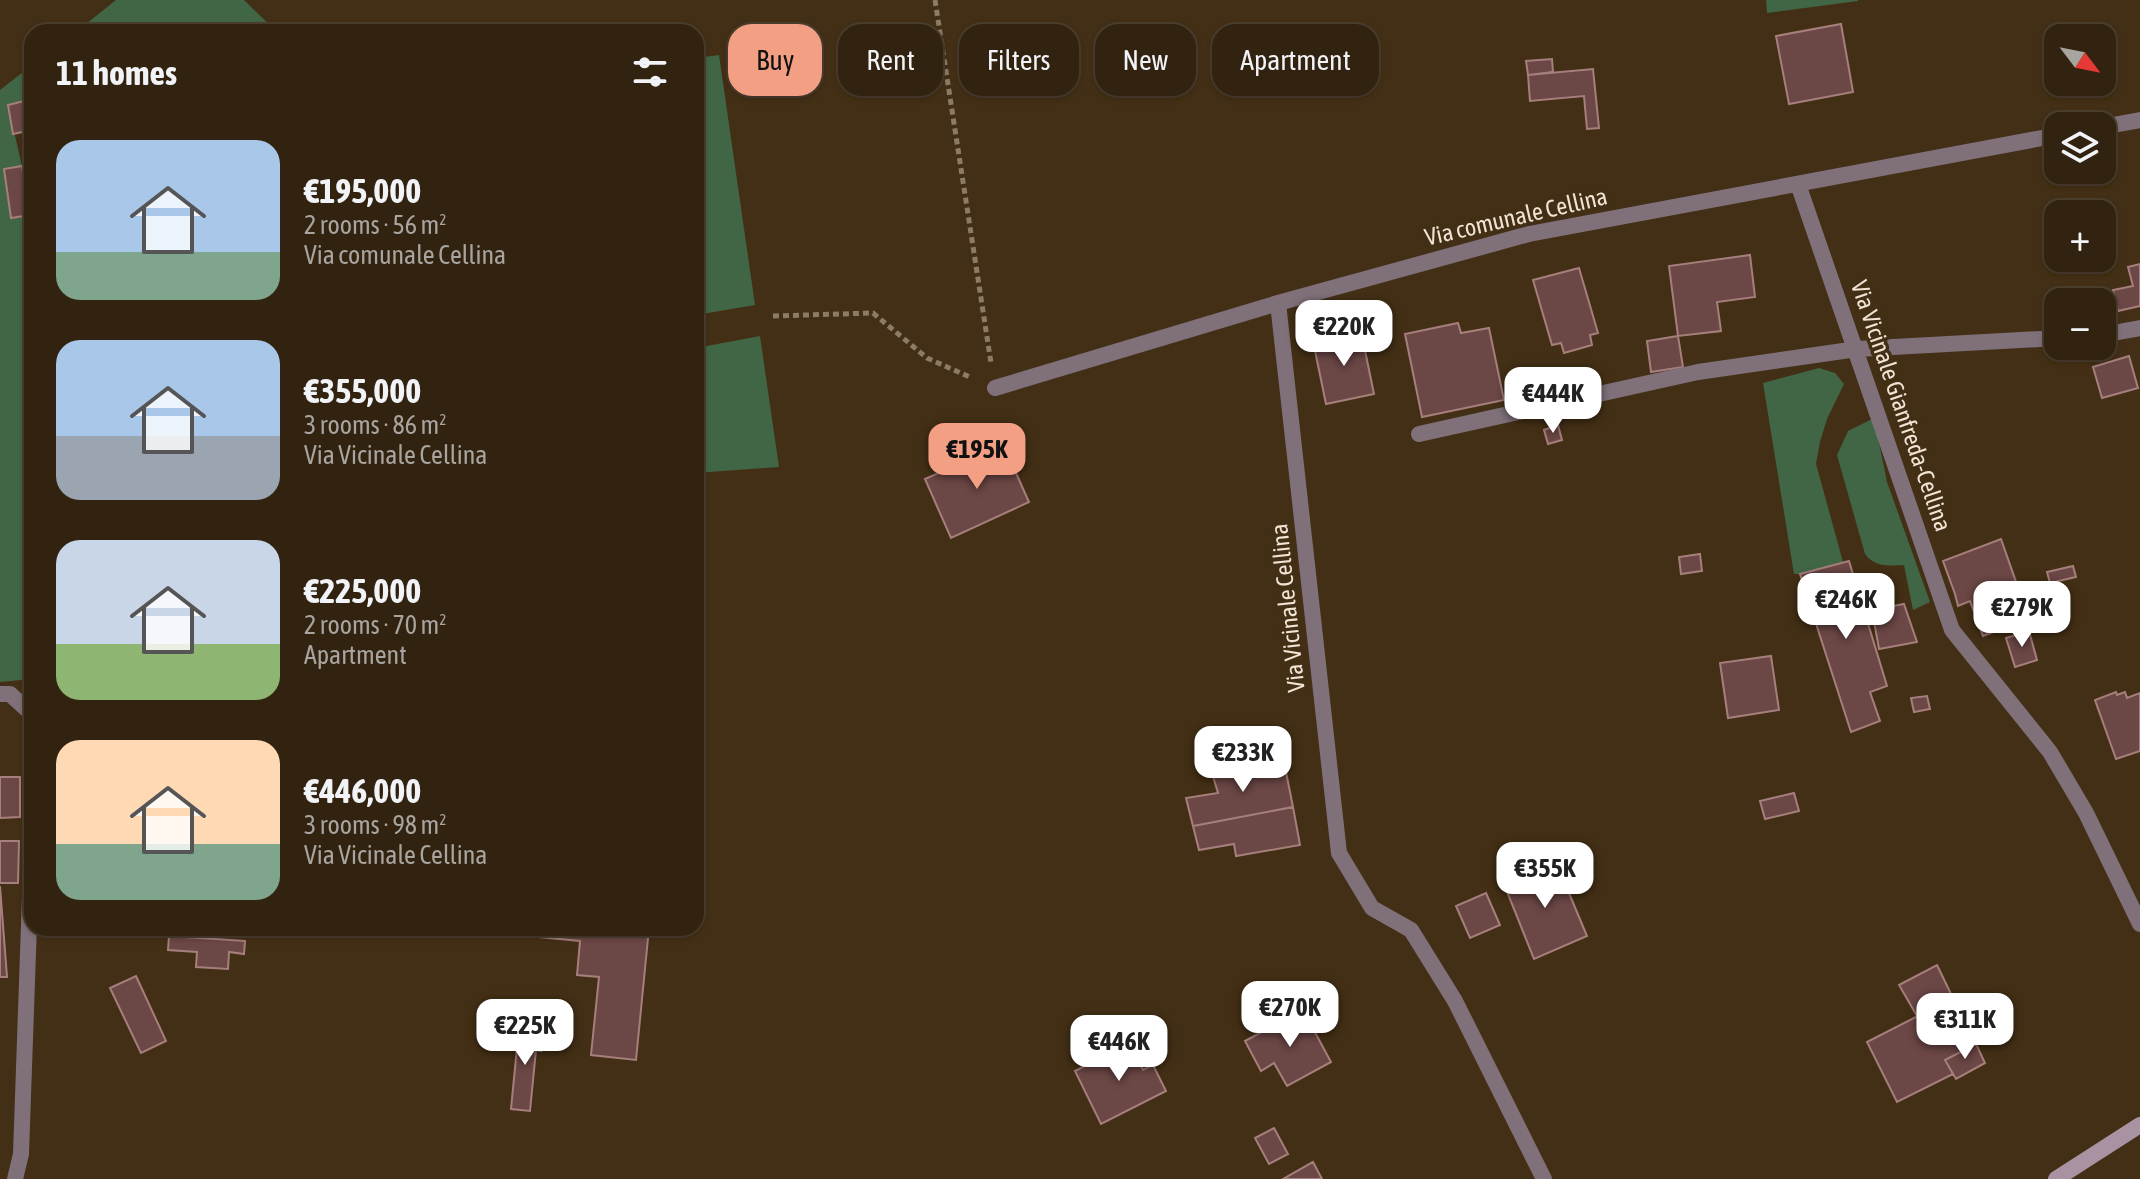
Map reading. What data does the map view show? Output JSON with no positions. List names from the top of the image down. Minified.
{"streets":{"street":["Via comunale Cellina","Via Vicinale Gianfreda-Cellina","Via Vicinale Cellina"]},"crossings":[["Via comunale Cellina","Via Vicinale Gianfreda-Cellina"],["Via comunale Cellina","Via Vicinale Cellina"]],"north":"bottom right","page":{"map_buttons":["+","−"],"chip":["Buy","Rent","Filters","New","Apartment"],"heading":"11 homes","list":[{"name":"€195,000","note":"2 rooms · 56 m² · Via comunale Cellina"},{"name":"€355,000","note":"3 rooms · 86 m² · Via Vicinale Cellina"},{"name":"€225,000","note":"2 rooms · 70 m² · Apartment"},{"name":"€446,000","note":"3 rooms · 98 m² · Via Vicinale Cellina"}],"price":["€220K","€444K","€195K","€246K","€279K","€233K","€355K","€270K","€311K","€225K","€446K"]}}
